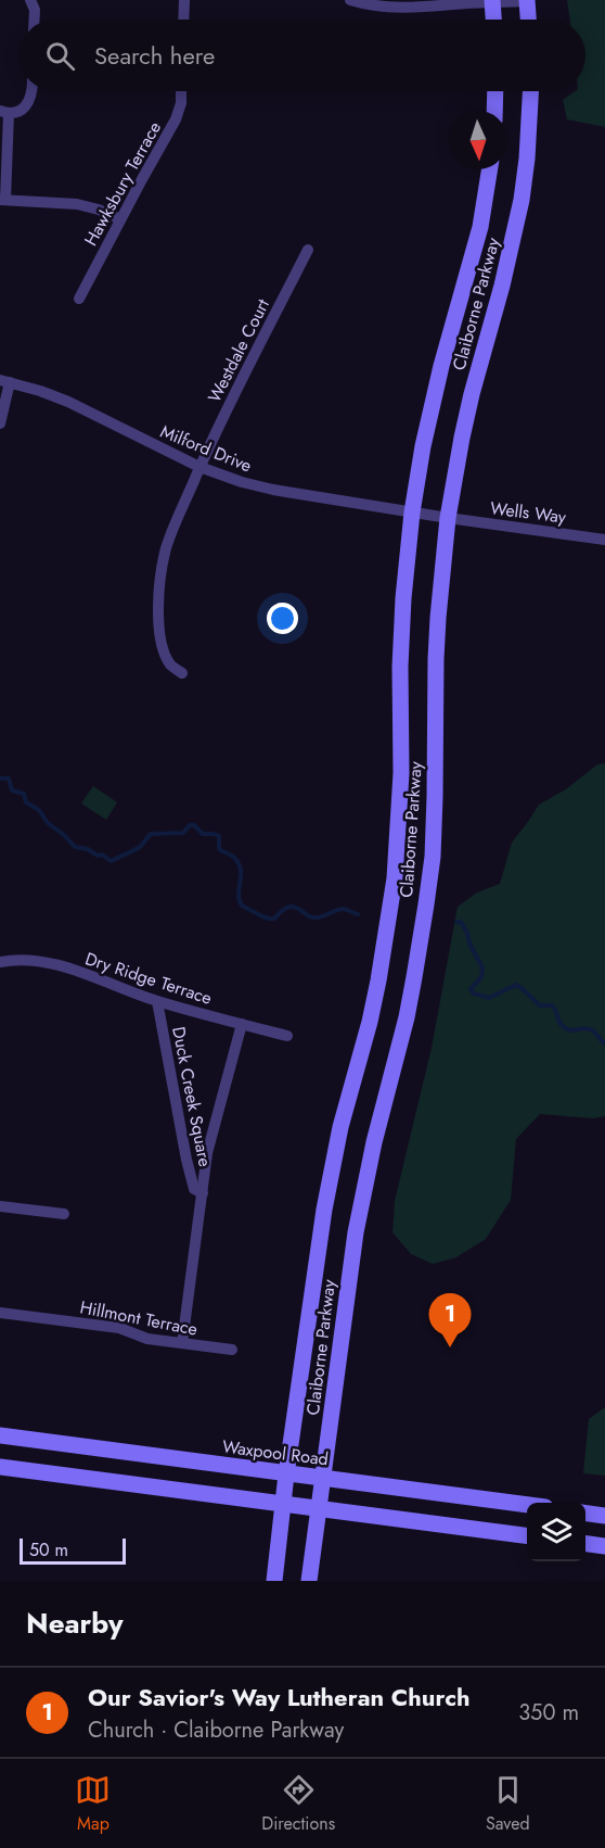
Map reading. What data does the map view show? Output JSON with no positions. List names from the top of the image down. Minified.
{"streets":{"main road":["Claiborne Parkway","Waxpool Road"],"street":["Hawksbury Terrace","Westdale Court","Milford Drive","Wells Way","Dry Ridge Terrace","Duck Creek Square","Hillmont Terrace"]},"crossings":[["Claiborne Parkway","Milford Drive"],["Claiborne Parkway","Wells Way"],["Claiborne Parkway","Waxpool Road"],["Westdale Court","Milford Drive"],["Milford Drive","Wells Way"],["Dry Ridge Terrace","Duck Creek Square"],["Duck Creek Square","Hillmont Terrace"]],"scale_bar":"50 m","north":"bottom","page":{"search":"Search here","pins":"1","scale":"50 m","heading":"Nearby","list":[{"mark":"1","name":"Our Savior's Way Lutheran Church","note":"Church · Claiborne Parkway","value":"350 m"}],"nav":["Map","Directions","Saved"]}}
